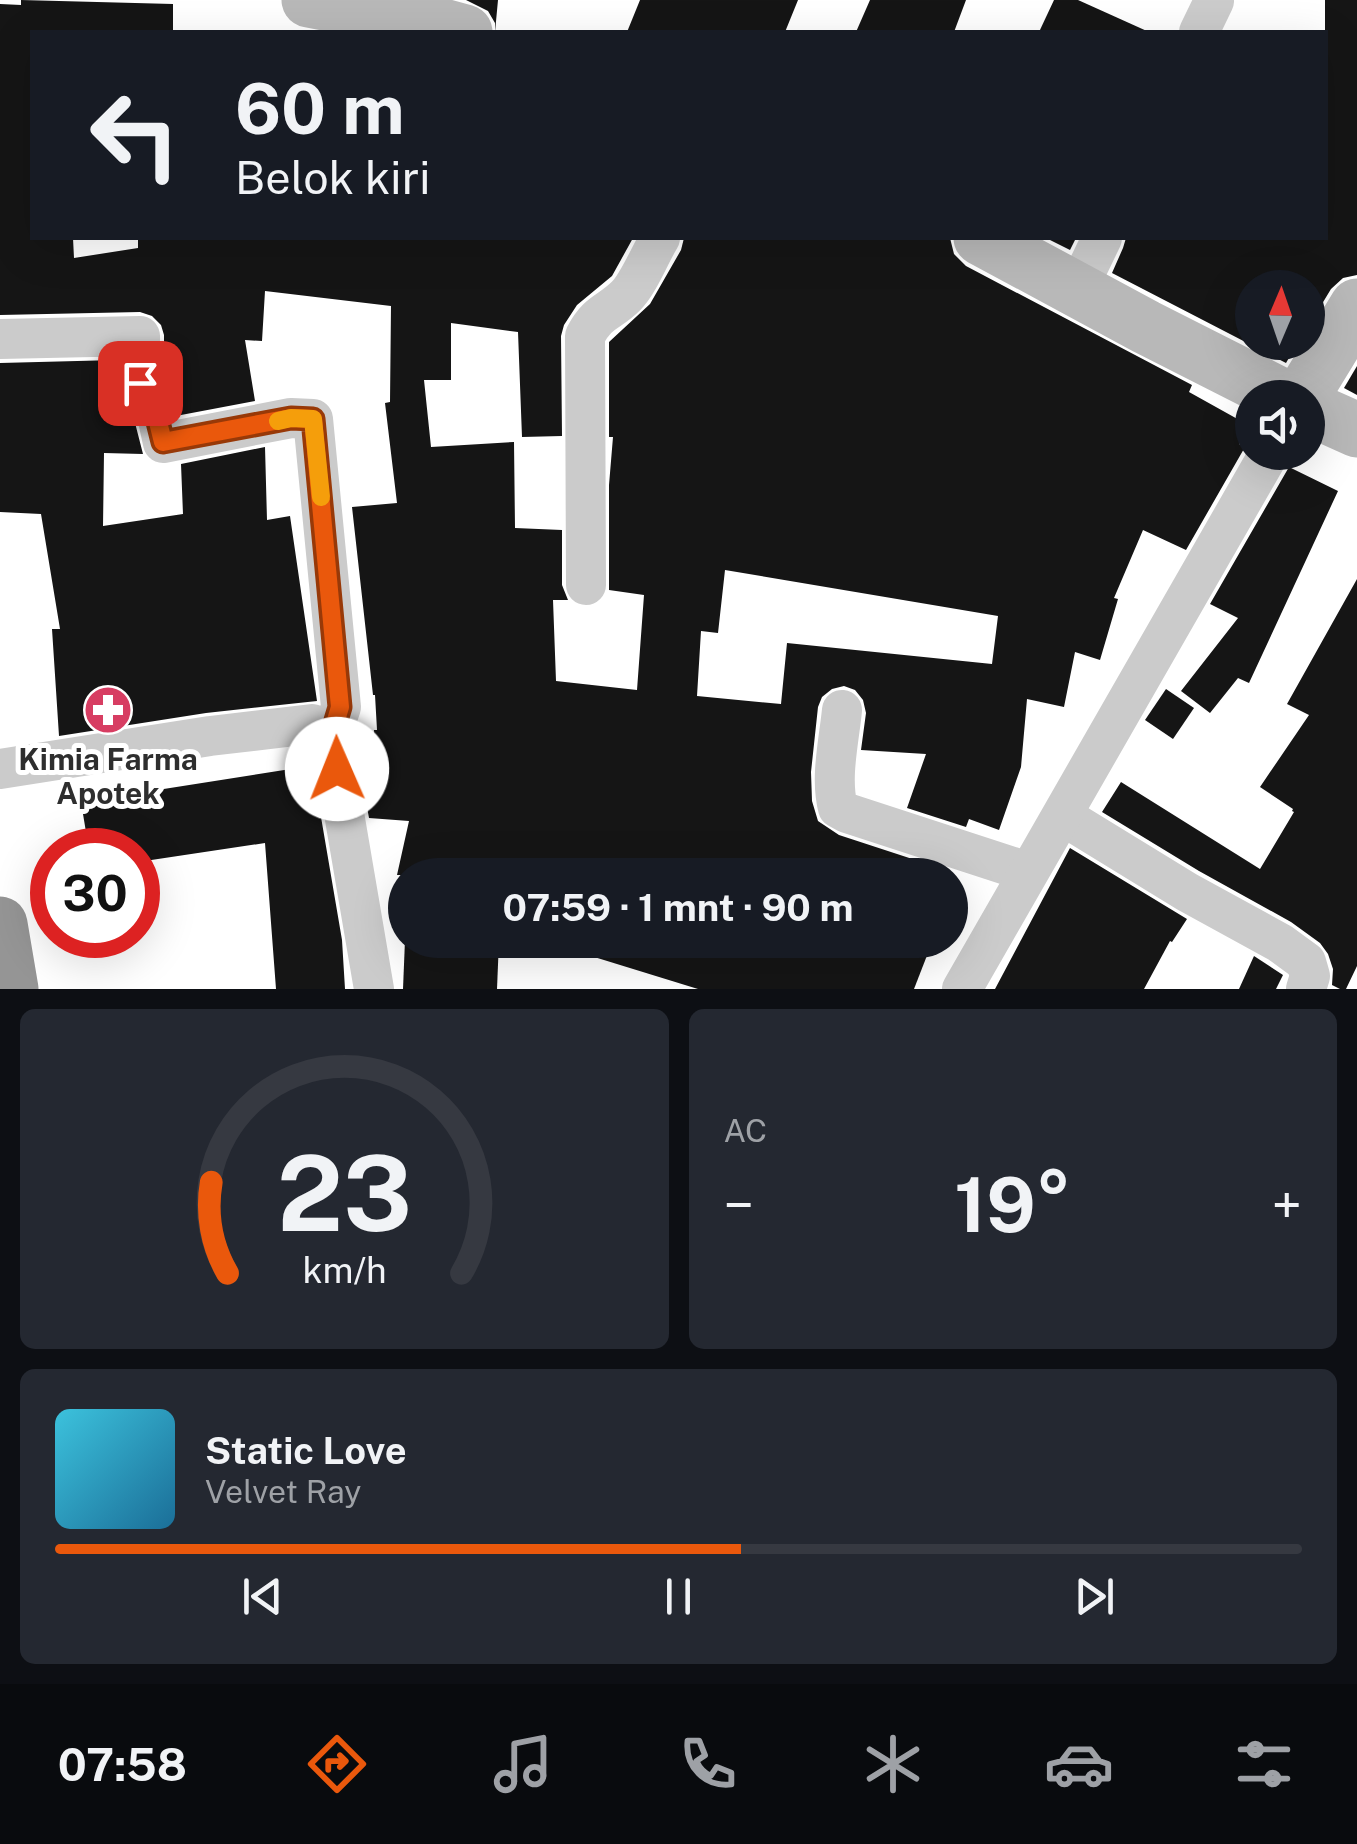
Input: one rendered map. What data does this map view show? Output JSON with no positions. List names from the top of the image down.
{
  "places": {
    "pharmacy": ["Kimia Farma Apotek"]
  },
  "north": "top",
  "page": {
    "turn": ["60 m", "Belok kiri"],
    "limit": "30",
    "trip": "07:59 · 1 mnt · 90 m",
    "tile": "AC",
    "heat": ["−", "19°", "+"],
    "song": ["Static Love", "Velvet Ray"],
    "tabs": "07:58",
    "gauge": ["23", "km/h"]
  }
}
